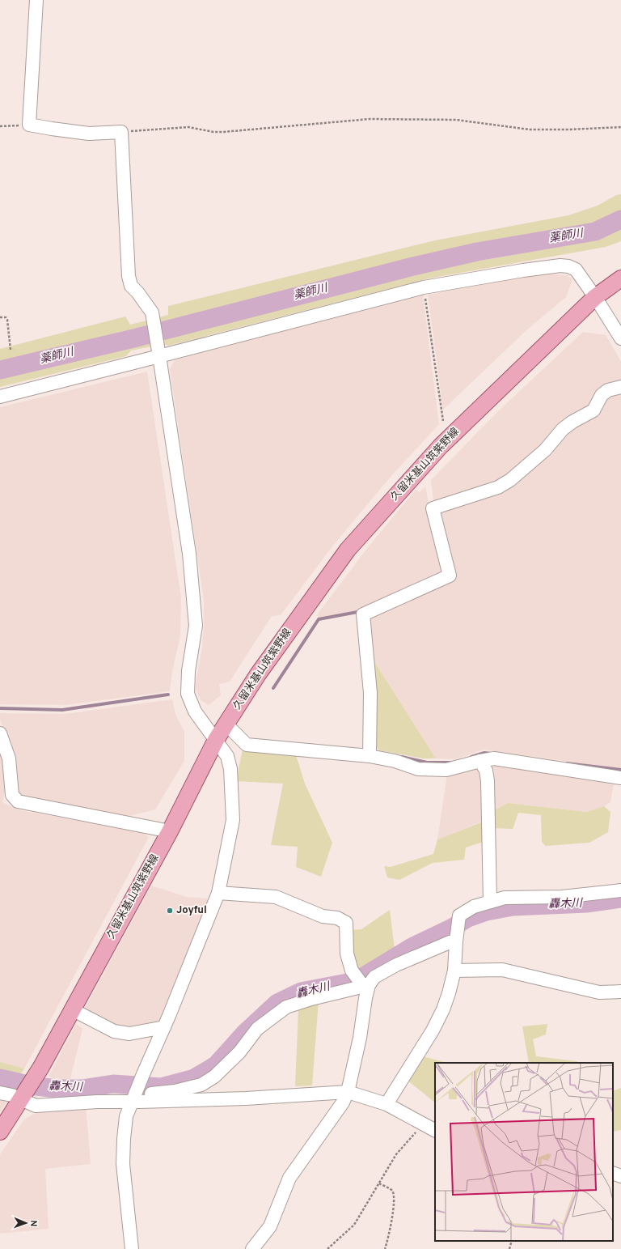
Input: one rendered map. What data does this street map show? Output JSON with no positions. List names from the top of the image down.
{
  "streets": {
    "main road": ["久留米基山筑紫野線"]
  },
  "water": ["薬師川", "轟木川"],
  "places": ["Joyful"],
  "north": "right"
}
